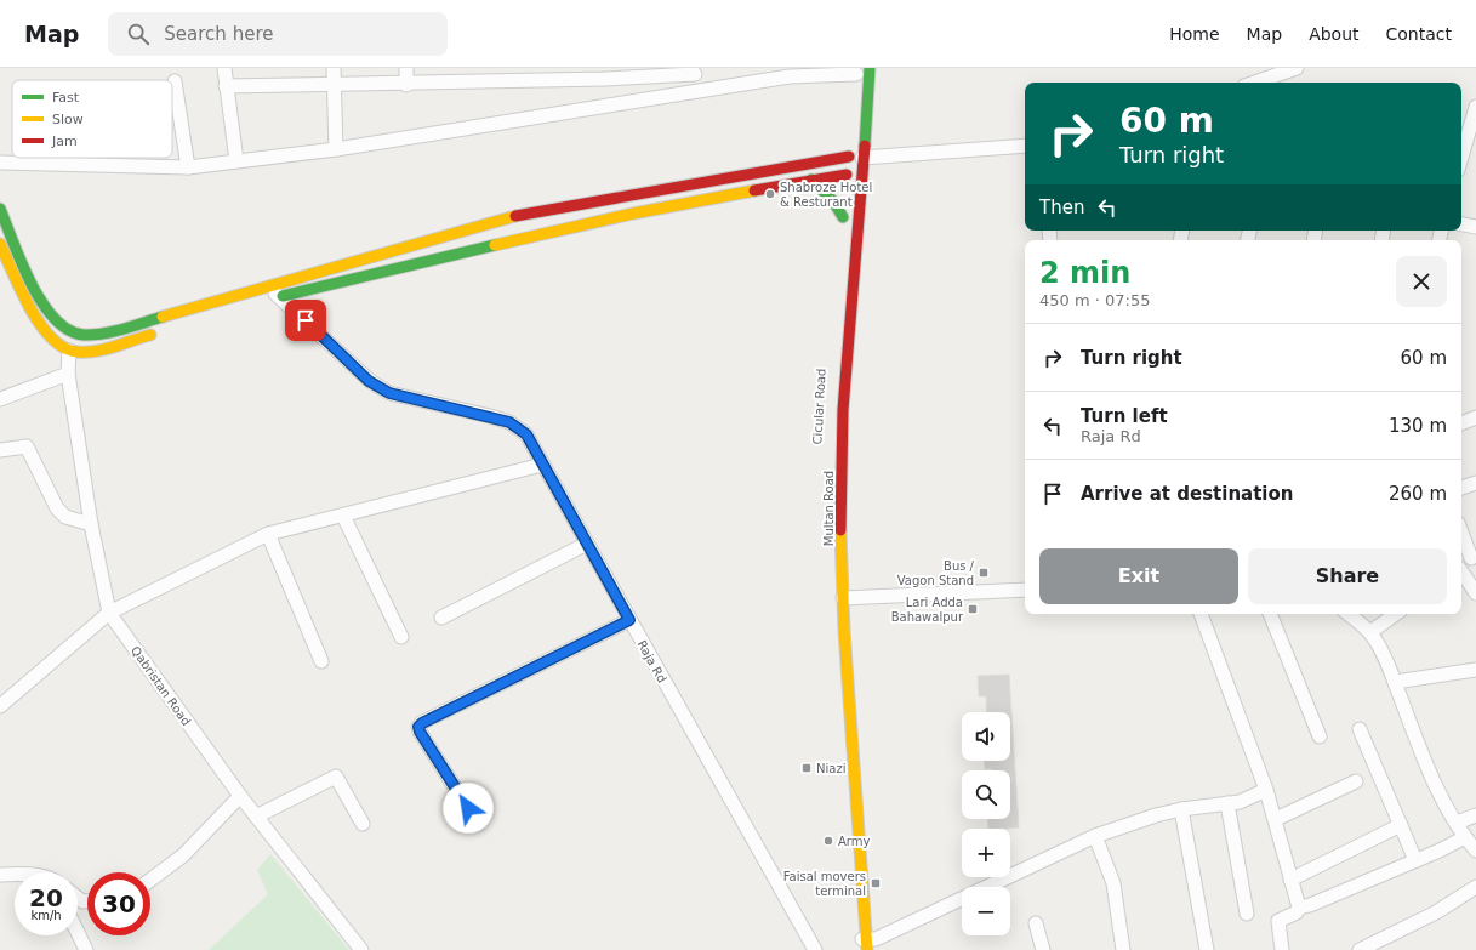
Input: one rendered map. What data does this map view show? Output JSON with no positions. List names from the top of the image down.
{
  "streets": {
    "main road": ["Cicular Road", "Multan Road"],
    "street": ["Raja Rd", "Qabristan Road"]
  },
  "crossings": [
    ["Cicular Road", "Multan Road"]
  ],
  "places": {
    "other": ["Shabroze Hotel & Resturant", "Army"],
    "transit": [
      "Bus / Vagon Stand",
      "Lari Adda Bahawalpur",
      "Niazi",
      "Faisal movers terminal"
    ]
  },
  "legend": ["Fast", "Slow", "Jam"],
  "page": {
    "header": "Map",
    "search": "Search here",
    "nav": [
      "Home",
      "Map",
      "About",
      "Contact"
    ],
    "turn": ["60 m", "Turn right"],
    "then": "Then",
    "heading": ["2 min", "450 m · 07:55"],
    "list": [
      {
        "name": "Turn right",
        "value": "60 m"
      },
      {
        "name": "Turn left",
        "note": "Raja Rd",
        "value": "130 m"
      },
      {
        "name": "Arrive at destination",
        "value": "260 m"
      }
    ],
    "buttons": ["Exit", "Share"],
    "map_buttons": ["+", "−"],
    "speed": "20 km/h",
    "limit": "30"
  }
}
